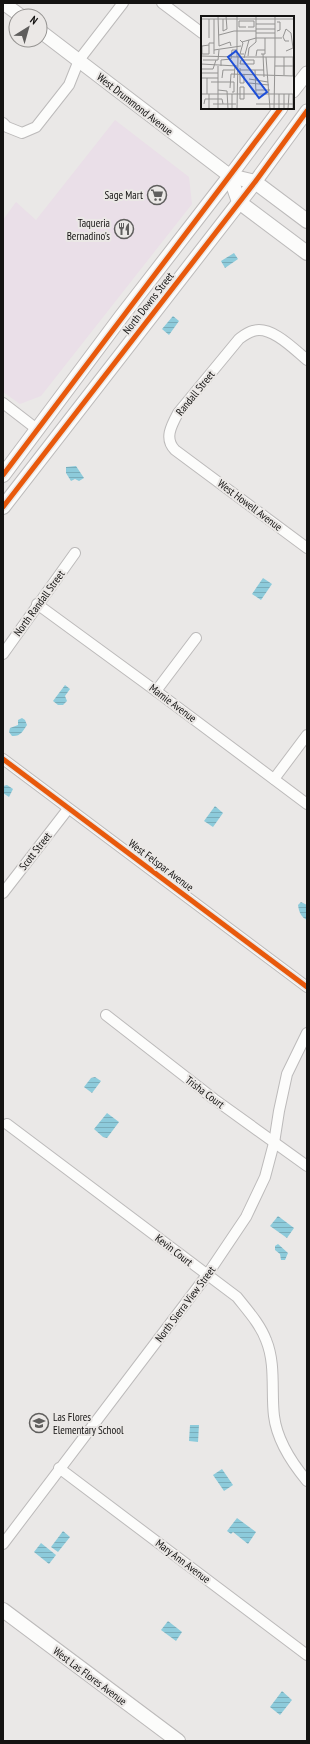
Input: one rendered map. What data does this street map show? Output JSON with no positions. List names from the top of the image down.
{
  "streets": {
    "main road": ["West Drummond Avenue", "North Downs Street", "West Las Flores Avenue"],
    "street": [
      "Randall Street",
      "West Howell Avenue",
      "North Randall Street",
      "Mamie Avenue",
      "Scott Street",
      "West Felspar Avenue",
      "Trisha Court",
      "Kevin Court",
      "North Sierra View Street",
      "Mary Ann Avenue"
    ]
  },
  "crossings": [
    ["West Drummond Avenue", "North Downs Street"],
    ["Randall Street", "West Howell Avenue"],
    ["North Randall Street", "Mamie Avenue"],
    ["Scott Street", "West Felspar Avenue"],
    ["Trisha Court", "North Sierra View Street"],
    ["Kevin Court", "North Sierra View Street"],
    ["North Sierra View Street", "Mary Ann Avenue"]
  ],
  "places": {
    "supermarket": ["Sage Mart"],
    "restaurant": ["Taqueria Bernadino's"],
    "school or university": ["Las Flores Elementary School"]
  },
  "north": "top right"
}
